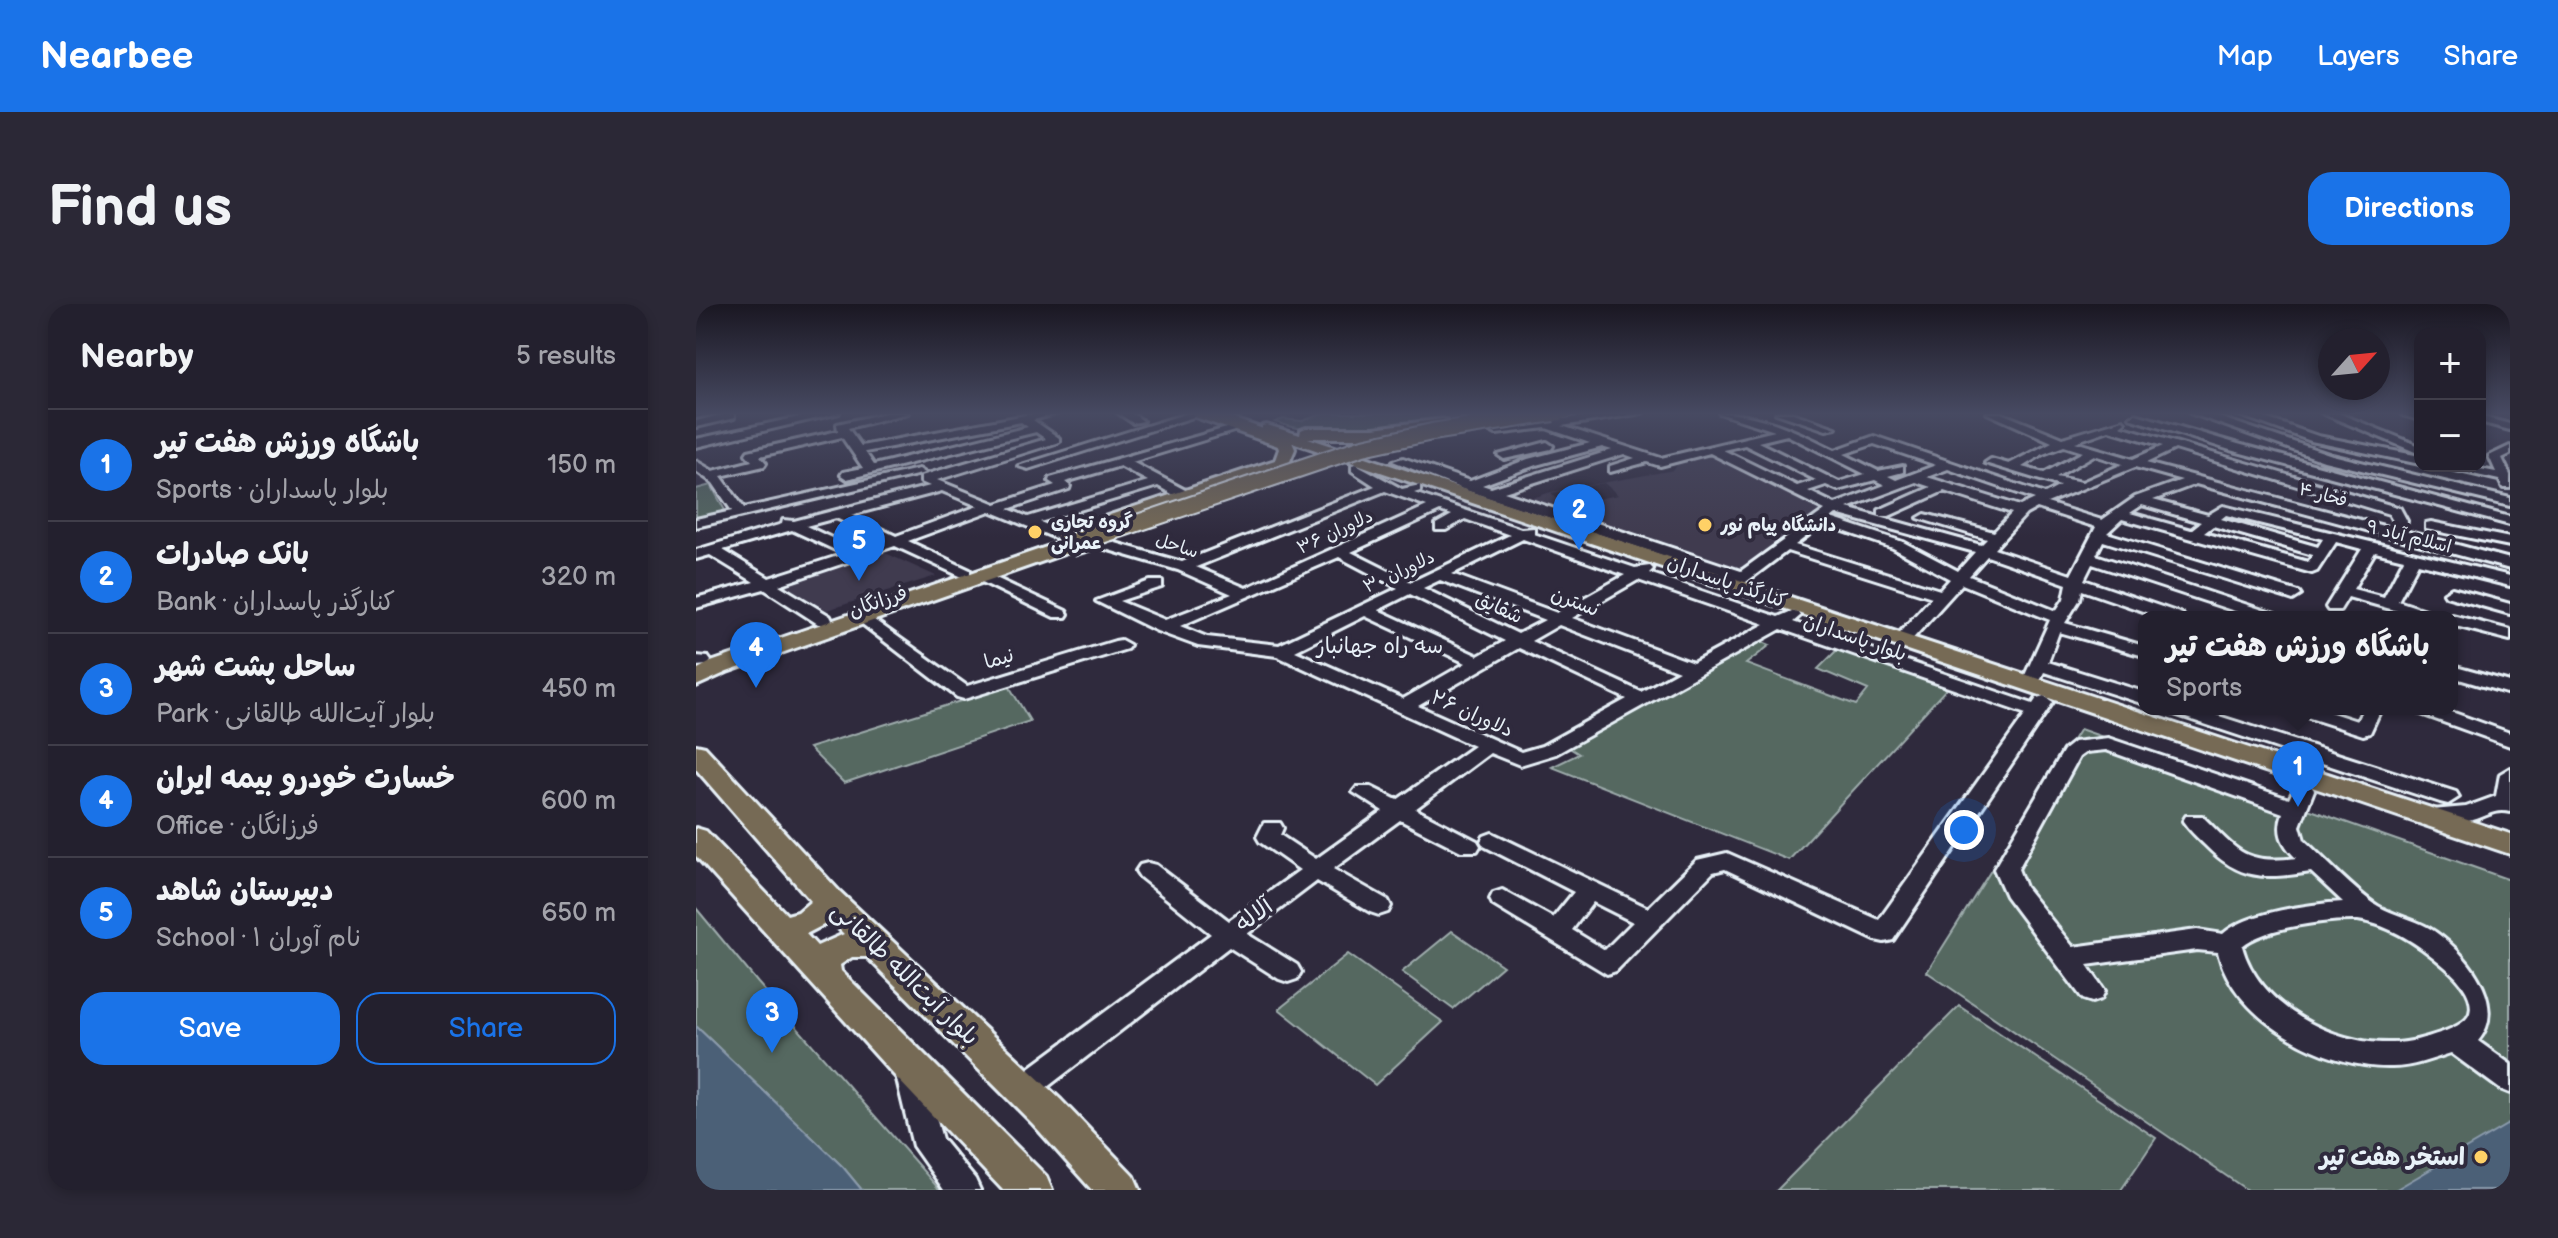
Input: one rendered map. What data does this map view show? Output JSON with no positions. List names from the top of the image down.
{
  "streets": {
    "main road": ["فرزانگان", "بلوار پاسداران", "بلوار آیت‌الله طالقانی"],
    "street": [
      "فخار ۴",
      "دلاوران ۳۶",
      "اسلام آباد ۹",
      "ساحل",
      "دلاوران ۳۰",
      "نسترن",
      "شقایق",
      "نیما",
      "دلاوران ۲۶",
      "آلاله"
    ]
  },
  "crossings": [
    ["دلاوران ۳۶", "ساحل"],
    ["دلاوران ۳۶", "شقایق"],
    ["دلاوران ۳۶", "بلوار پاسداران"],
    ["دلاوران ۳۶", "دلاوران ۲۶"],
    ["دلاوران ۳۰", "نسترن"],
    ["دلاوران ۳۰", "شقایق"],
    ["دلاوران ۳۰", "بلوار پاسداران"],
    ["دلاوران ۳۰", "دلاوران ۲۶"],
    ["فرزانگان", "نیما"],
    ["نسترن", "دلاوران ۲۶"],
    ["شقایق", "دلاوران ۲۶"],
    ["بلوار پاسداران", "دلاوران ۲۶"],
    ["دلاوران ۲۶", "آلاله"],
    ["آلاله", "بلوار آیت‌الله طالقانی"]
  ],
  "districts": ["سه راه جهانبار"],
  "places": ["دانشگاه پیام نور", "گروه تجاری عمرانی", "استخر هفت تیر"],
  "north": "top right",
  "page": {
    "header": "Nearbee",
    "nav": ["Map", "Layers", "Share"],
    "buttons": [
      "Directions",
      ["Save", "Share"]
    ],
    "title": "Find us",
    "heading": ["Nearby", "5 results"],
    "map_buttons": ["+", "−"],
    "list": [
      {
        "mark": "1",
        "name": "باشگاه ورزش هفت تیر",
        "note": "Sports · بلوار پاسداران",
        "value": "150 m"
      },
      {
        "mark": "2",
        "name": "بانک صادرات",
        "note": "Bank · کنارگذر پاسداران",
        "value": "320 m"
      },
      {
        "mark": "3",
        "name": "ساحل پشت شهر",
        "note": "Park · بلوار آیت‌الله طالقانی",
        "value": "450 m"
      },
      {
        "mark": "4",
        "name": "خسارت خودرو بیمه ایران",
        "note": "Office · فرزانگان",
        "value": "600 m"
      },
      {
        "mark": "5",
        "name": "دبیرستان شاهد",
        "note": "School · نام آوران ۱",
        "value": "650 m"
      }
    ],
    "pins": [
      "2",
      "5",
      "4",
      "1",
      "3"
    ],
    "popup": ["باشگاه ورزش هفت تیر", "Sports"]
  }
}
